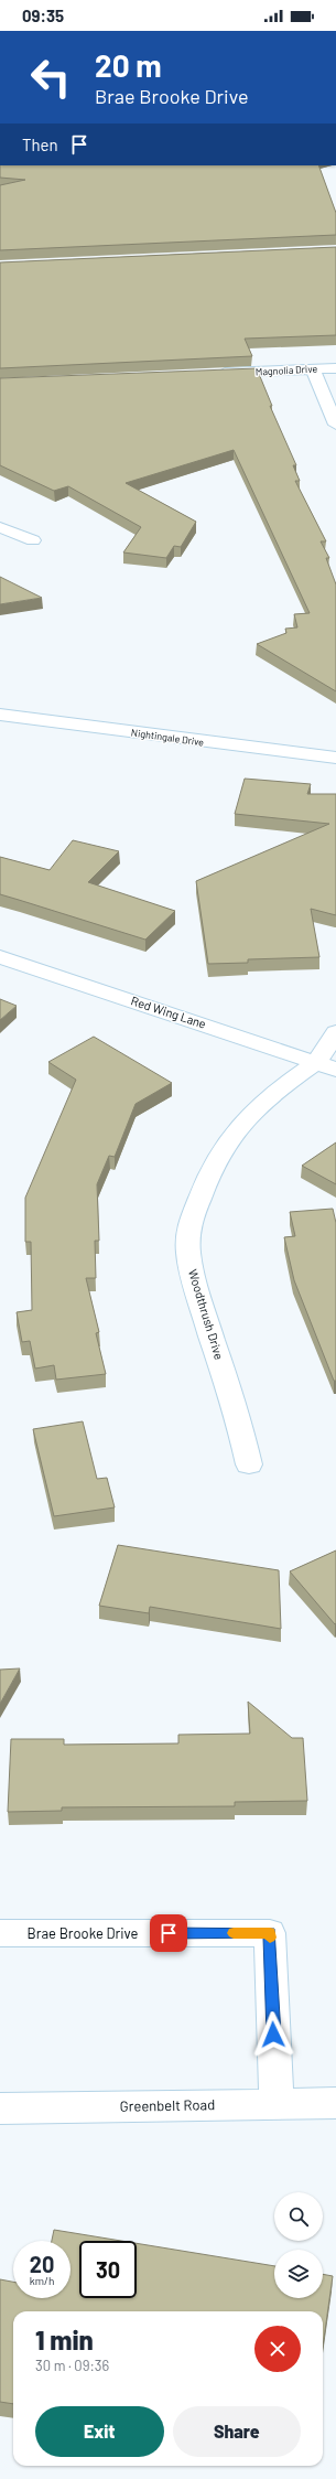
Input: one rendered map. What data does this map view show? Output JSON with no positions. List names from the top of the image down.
{
  "streets": {
    "street": [
      "Magnolia Drive",
      "Nightingale Drive",
      "Red Wing Lane",
      "Woodthrush Drive",
      "Brae Brooke Drive",
      "Greenbelt Road"
    ]
  },
  "crossings": [
    ["Red Wing Lane", "Woodthrush Drive"],
    ["Brae Brooke Drive", "Greenbelt Road"]
  ],
  "page": {
    "status": "09:35",
    "turn": ["20 m", "Brae Brooke Drive"],
    "then": "Then",
    "speed": "20 km/h",
    "limit": "30",
    "heading": ["1 min", "30 m · 09:36"],
    "buttons": ["Exit", "Share"]
  }
}
